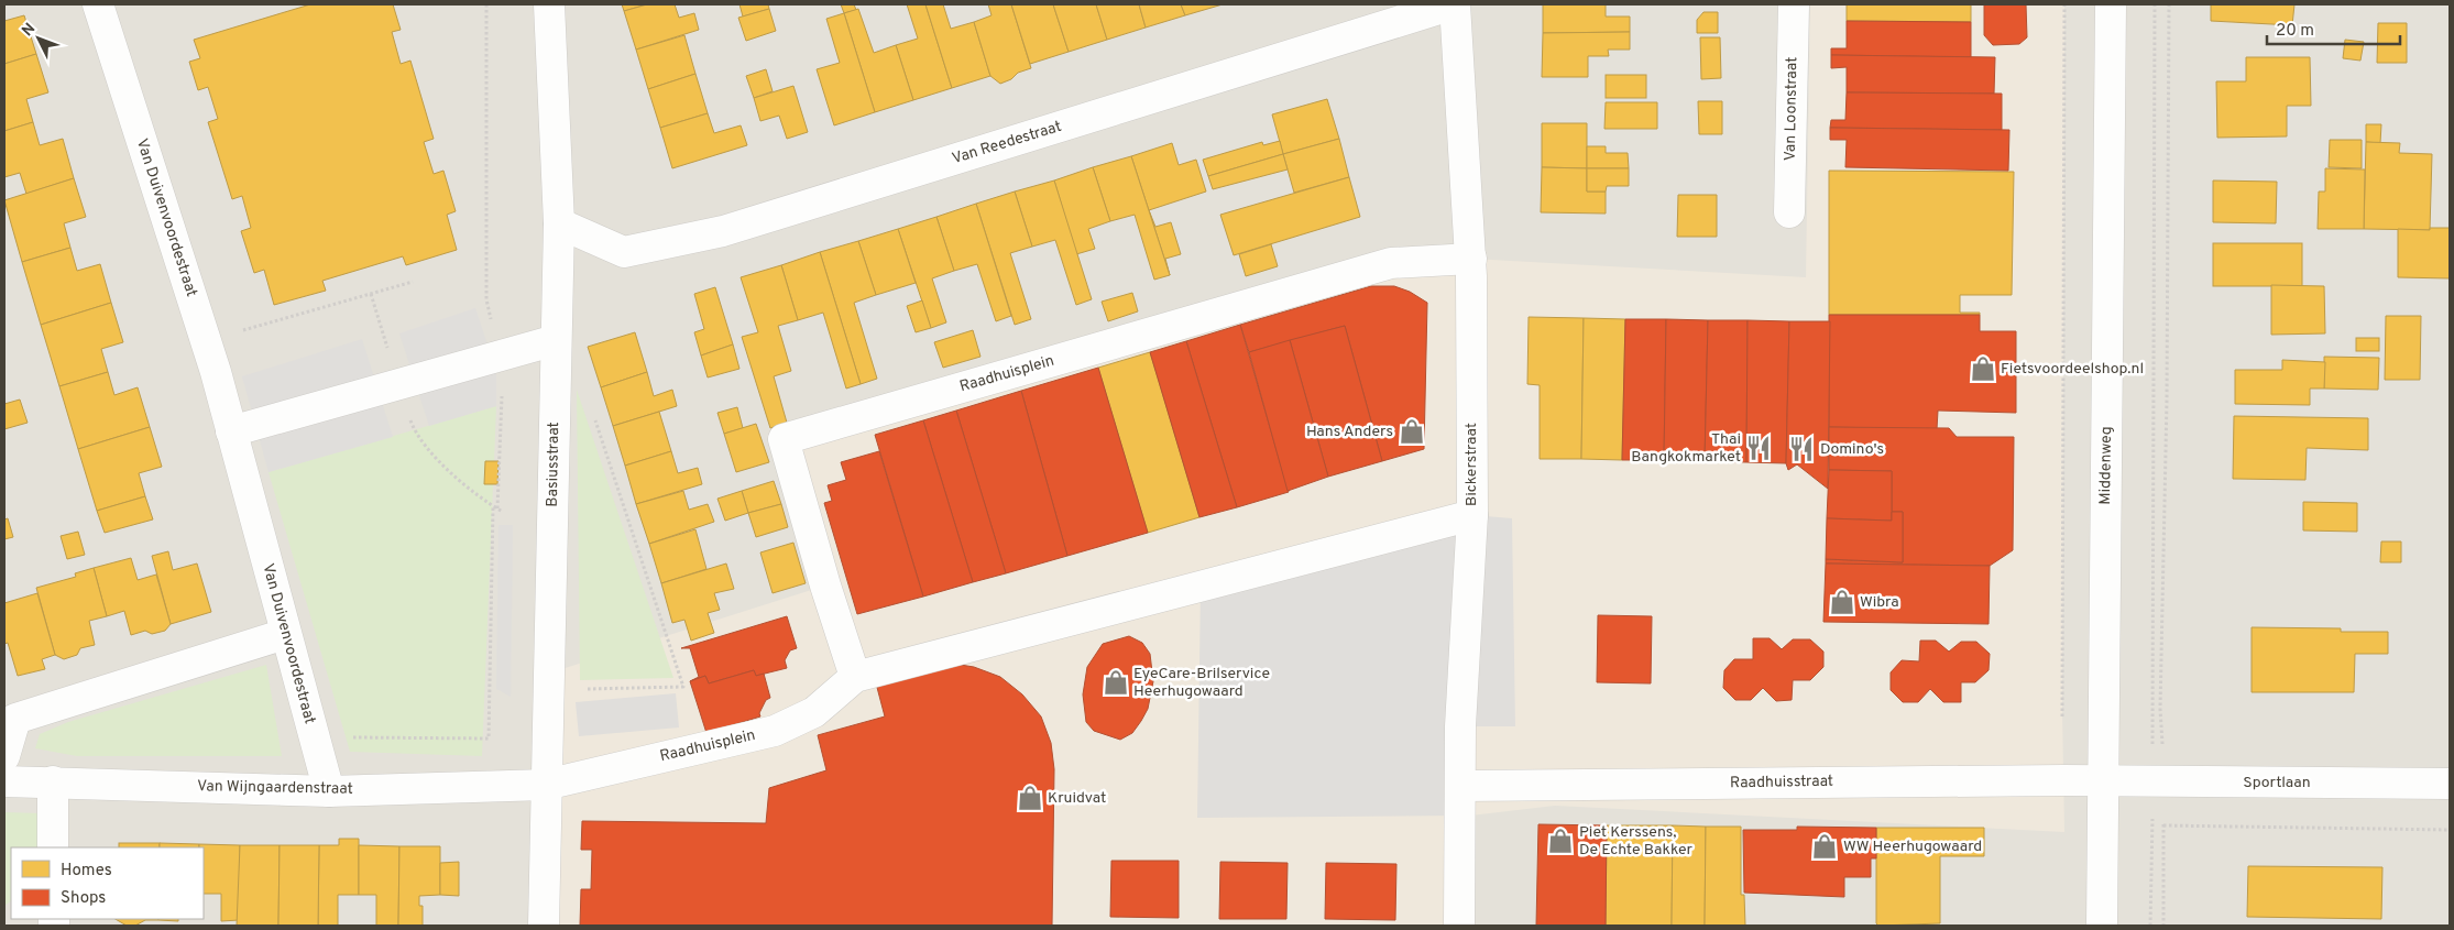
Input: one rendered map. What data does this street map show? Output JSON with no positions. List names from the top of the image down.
{
  "streets": {
    "street": [
      "Van Loonstraat",
      "Van Reedestraat",
      "Van Duivenvoordestraat",
      "Raadhuisplein",
      "Basiusstraat",
      "Bickerstraat",
      "Middenweg",
      "Raadhuisstraat",
      "Sportlaan",
      "Van Wijngaardenstraat"
    ]
  },
  "crossings": [
    ["Van Reedestraat", "Basiusstraat"],
    ["Van Reedestraat", "Bickerstraat"],
    ["Van Duivenvoordestraat", "Van Wijngaardenstraat"],
    ["Raadhuisplein", "Basiusstraat"],
    ["Raadhuisplein", "Bickerstraat"],
    ["Raadhuisplein", "Van Wijngaardenstraat"],
    ["Basiusstraat", "Van Wijngaardenstraat"],
    ["Bickerstraat", "Raadhuisstraat"],
    ["Middenweg", "Raadhuisstraat"],
    ["Middenweg", "Sportlaan"],
    ["Raadhuisstraat", "Sportlaan"]
  ],
  "places": {
    "shop": [
      "Fietsvoordeelshop.nl",
      "Hans Anders",
      "Wibra",
      "EyeCare-Brilservice Heerhugowaard",
      "Kruidvat",
      "Piet Kerssens, De Echte Bakker",
      "WW Heerhugowaard"
    ],
    "restaurant": ["Thai Bangkokmarket", "Domino's"]
  },
  "legend": ["Homes", "Shops"],
  "scale_bar": "20 m",
  "north": "top left"
}
